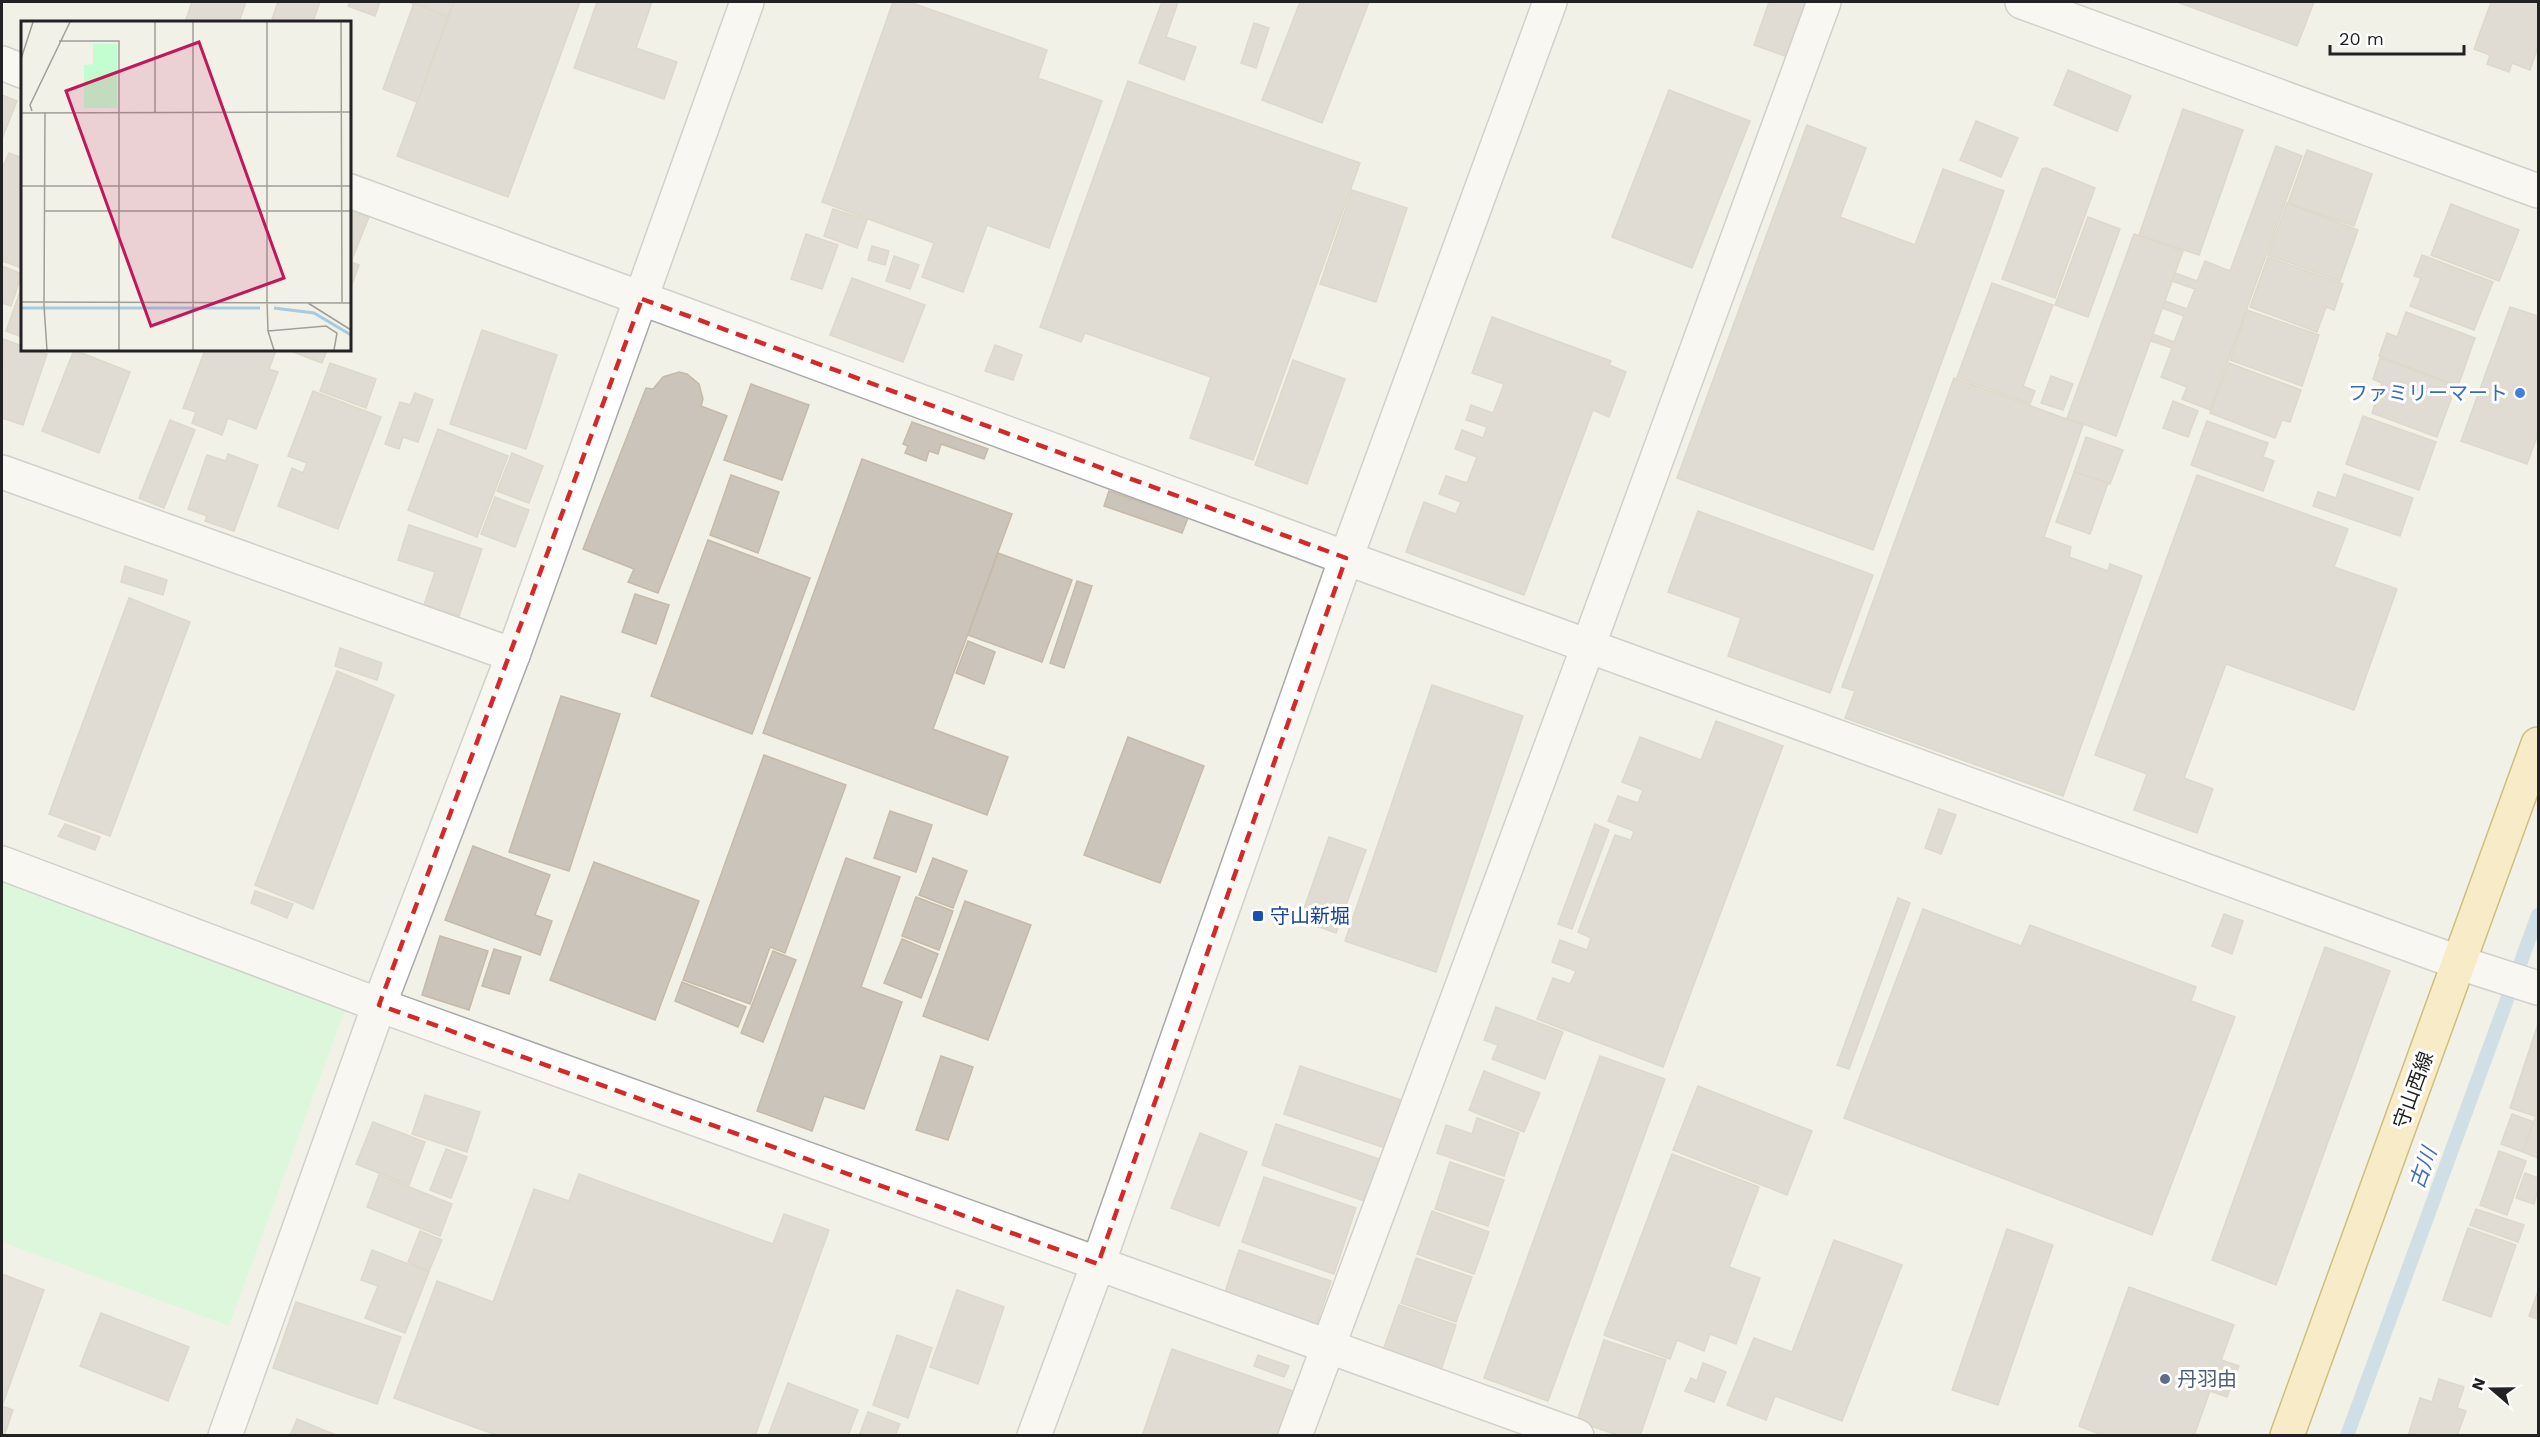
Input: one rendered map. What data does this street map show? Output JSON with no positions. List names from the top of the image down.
{
  "streets": {
    "main road": ["守山西線"]
  },
  "water": ["古川"],
  "places": {
    "other": ["ファミリーマート", "丹羽由"],
    "transit": ["守山新堀"]
  },
  "scale_bar": "20 m",
  "north": "left"
}
